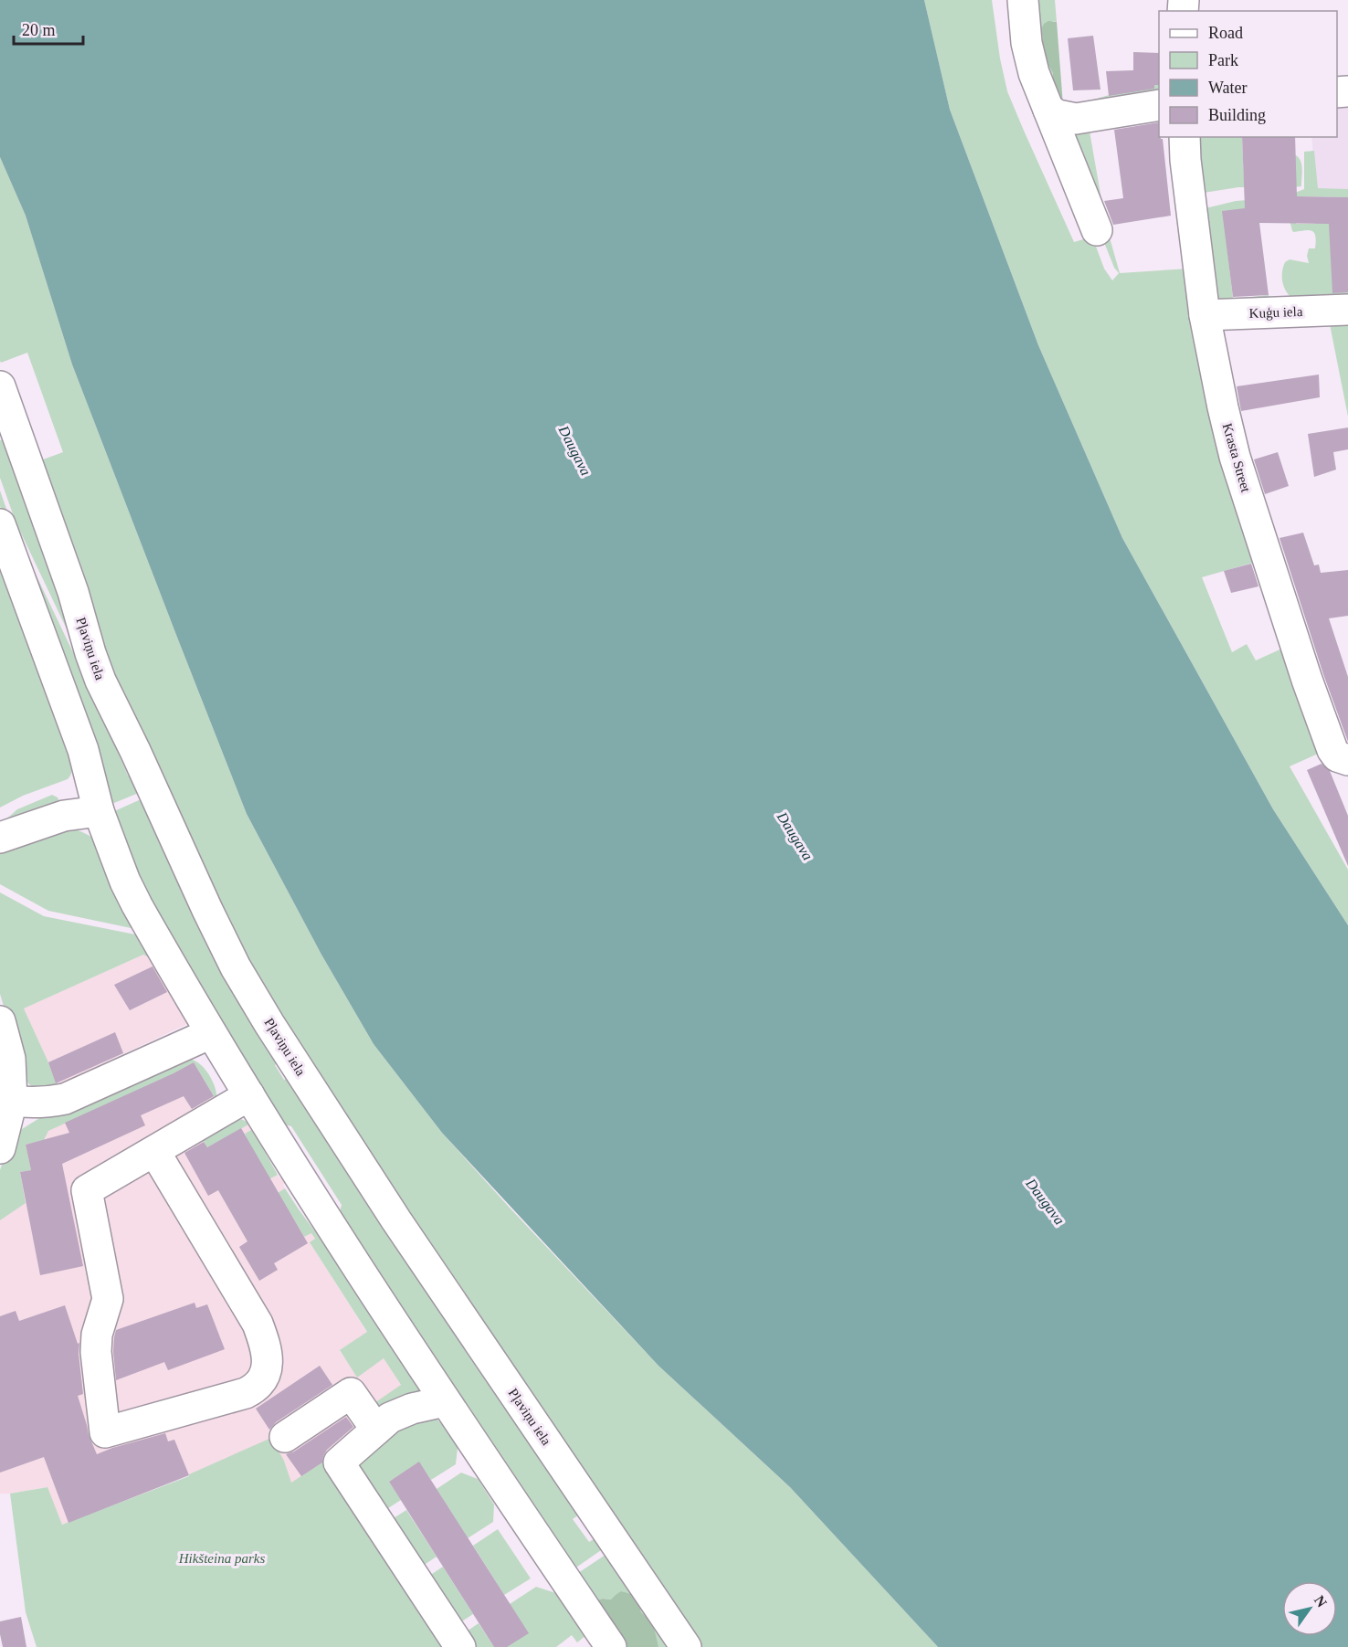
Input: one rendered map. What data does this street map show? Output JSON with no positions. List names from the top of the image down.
{
  "streets": {
    "street": ["Kuģu iela", "Krasta Street", "Pļaviņu iela"]
  },
  "crossings": [
    ["Kuģu iela", "Krasta Street"]
  ],
  "water": ["Daugava"],
  "parks": ["Hikšteina parks"],
  "legend": [
    "Road",
    "Park",
    "Water",
    "Building"
  ],
  "scale_bar": "20 m",
  "north": "top right"
}
